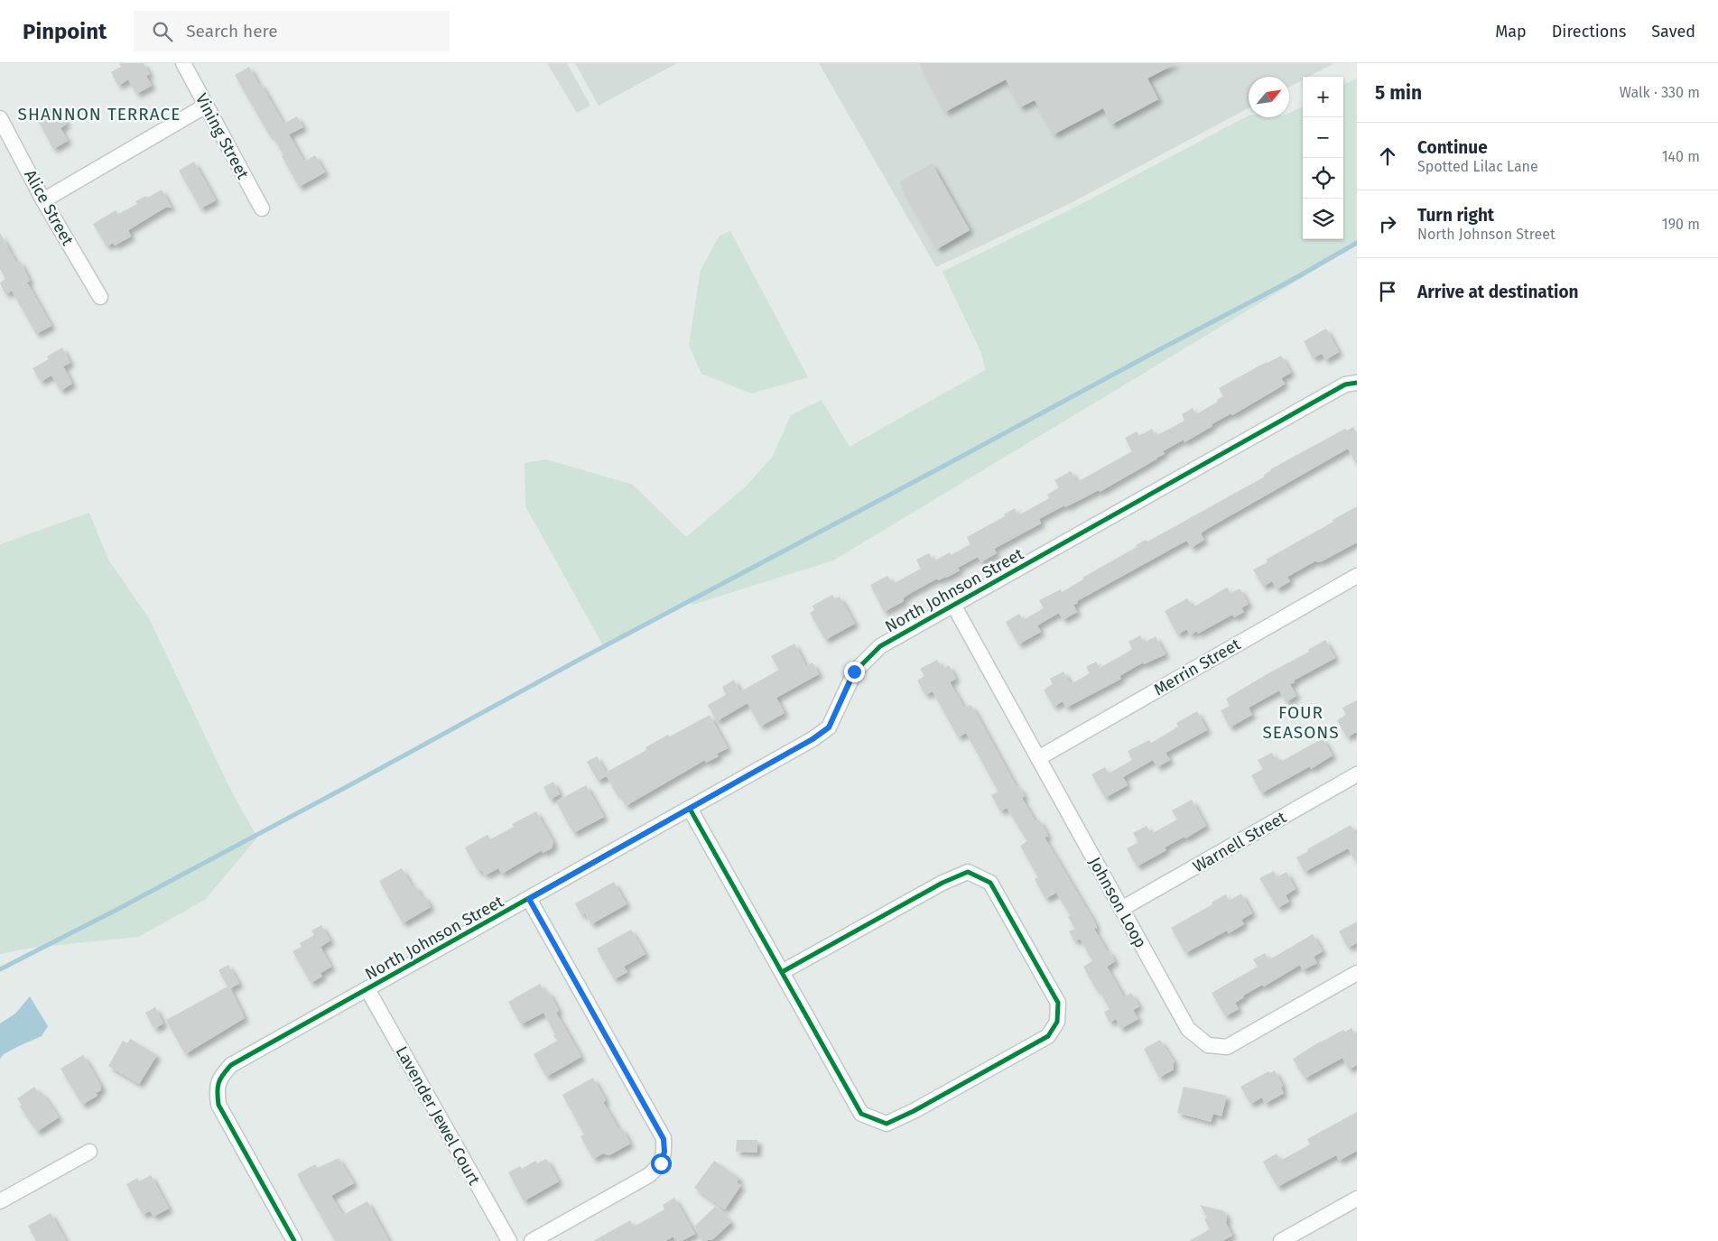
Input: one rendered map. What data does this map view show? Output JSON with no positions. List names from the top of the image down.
{
  "streets": {
    "street": [
      "Vining Street",
      "Alice Street",
      "North Johnson Street",
      "Merrin Street",
      "Warnell Street",
      "Johnson Loop",
      "Lavender Jewel Court"
    ]
  },
  "crossings": [
    ["North Johnson Street", "Johnson Loop"],
    ["North Johnson Street", "Lavender Jewel Court"],
    ["Merrin Street", "Johnson Loop"],
    ["Warnell Street", "Johnson Loop"]
  ],
  "districts": ["SHANNON TERRACE", "FOUR SEASONS"],
  "north": "top right",
  "page": {
    "header": "Pinpoint",
    "search": "Search here",
    "nav": ["Map", "Directions", "Saved"],
    "heading": ["5 min", "Walk · 330 m"],
    "map_buttons": ["+", "−"],
    "list": [
      ["Continue", "Spotted Lilac Lane", "140 m"],
      ["Turn right", "North Johnson Street", "190 m"],
      "Arrive at destination"
    ]
  }
}
